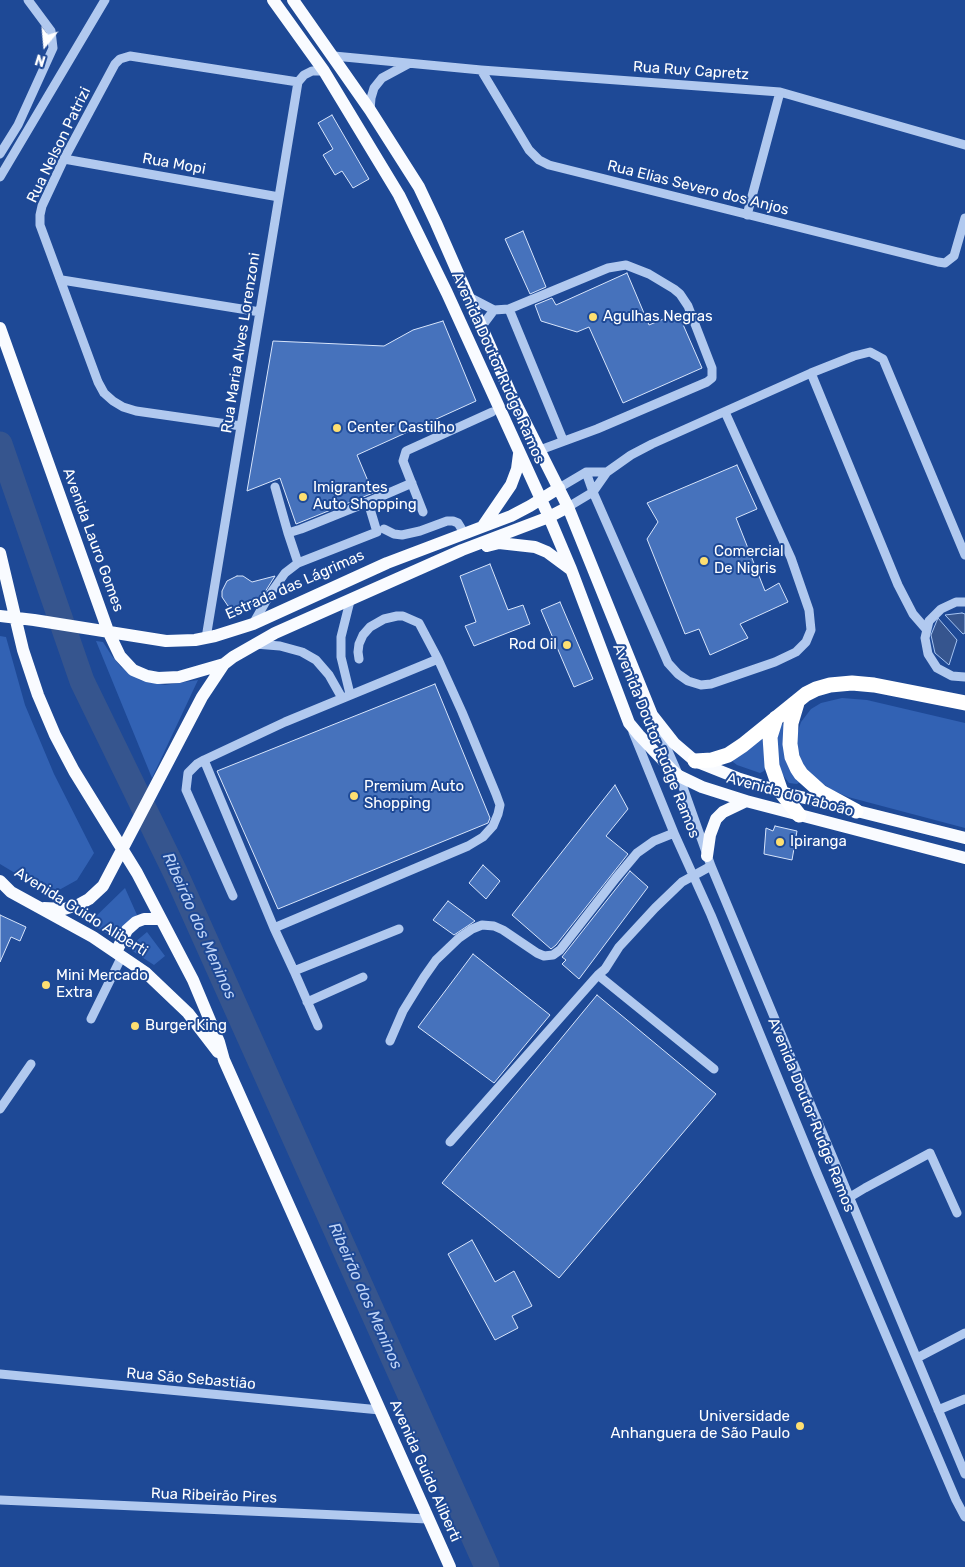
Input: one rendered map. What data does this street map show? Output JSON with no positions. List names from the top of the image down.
{
  "streets": {
    "main road": [
      "Avenida Doutor Rudge Ramos",
      "Avenida Lauro Gomes",
      "Estrada das Lágrimas",
      "Avenida do Taboão",
      "Avenida Guido Aliberti"
    ],
    "street": [
      "Rua Ruy Capretz",
      "Rua Nelson Patrizi",
      "Rua Mopi",
      "Rua Elias Severo dos Anjos",
      "Rua Maria Alves Lorenzoni",
      "Rua São Sebastião",
      "Rua Ribeirão Pires"
    ]
  },
  "crossings": [
    ["Rua Ruy Capretz", "Rua Elias Severo dos Anjos"],
    ["Rua Ruy Capretz", "Avenida Doutor Rudge Ramos"],
    ["Rua Nelson Patrizi", "Rua Mopi"],
    ["Rua Nelson Patrizi", "Rua Maria Alves Lorenzoni"],
    ["Rua Mopi", "Rua Maria Alves Lorenzoni"],
    ["Rua Maria Alves Lorenzoni", "Estrada das Lágrimas"],
    ["Avenida Doutor Rudge Ramos", "Estrada das Lágrimas"],
    ["Avenida Doutor Rudge Ramos", "Avenida do Taboão"],
    ["Avenida Lauro Gomes", "Estrada das Lágrimas"],
    ["Estrada das Lágrimas", "Avenida Guido Aliberti"],
    ["Avenida Guido Aliberti", "Rua São Sebastião"],
    ["Avenida Guido Aliberti", "Rua Ribeirão Pires"]
  ],
  "water": ["Ribeirão dos Meninos"],
  "places": [
    "Agulhas Negras",
    "Center Castilho",
    "Imigrantes Auto Shopping",
    "Comercial De Nigris",
    "Rod Oil",
    "Premium Auto Shopping",
    "Ipiranga",
    "Mini Mercado Extra",
    "Burger King",
    "Universidade Anhanguera de São Paulo"
  ],
  "north": "bottom"
}
